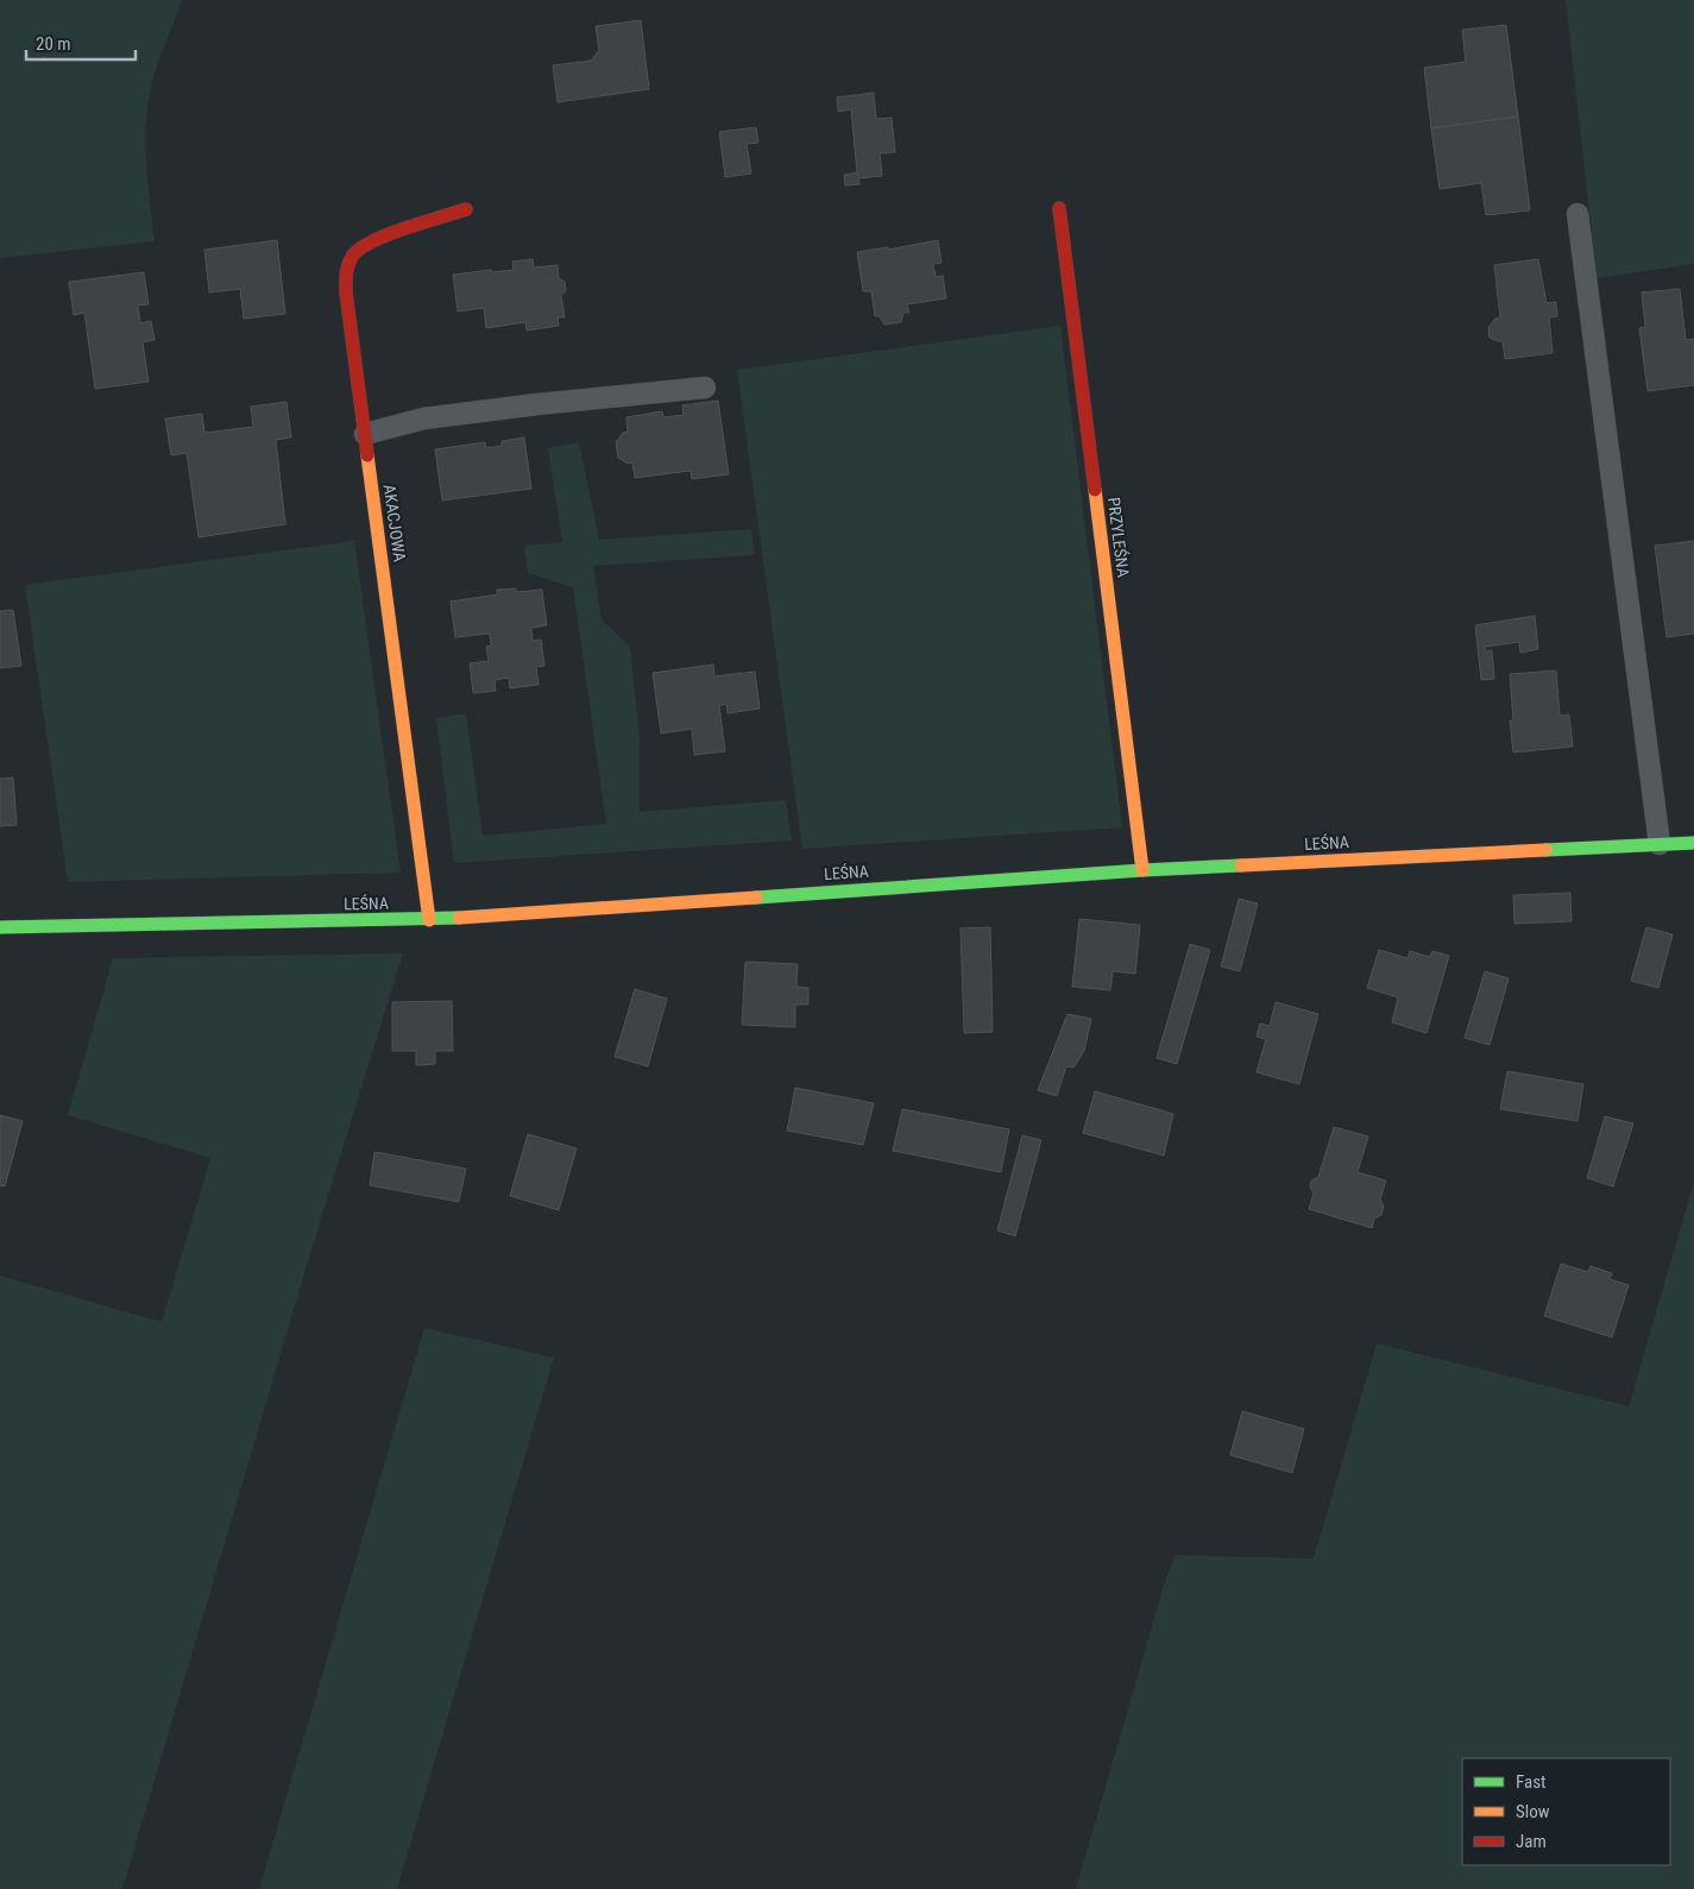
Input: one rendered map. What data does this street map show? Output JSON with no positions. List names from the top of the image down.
{
  "streets": {
    "street": ["AKACJOWA", "PRZYLEŚNA", "LEŚNA"]
  },
  "crossings": [
    ["AKACJOWA", "LEŚNA"],
    ["PRZYLEŚNA", "LEŚNA"]
  ],
  "legend": ["Fast", "Slow", "Jam"],
  "scale_bar": "20 m"
}
